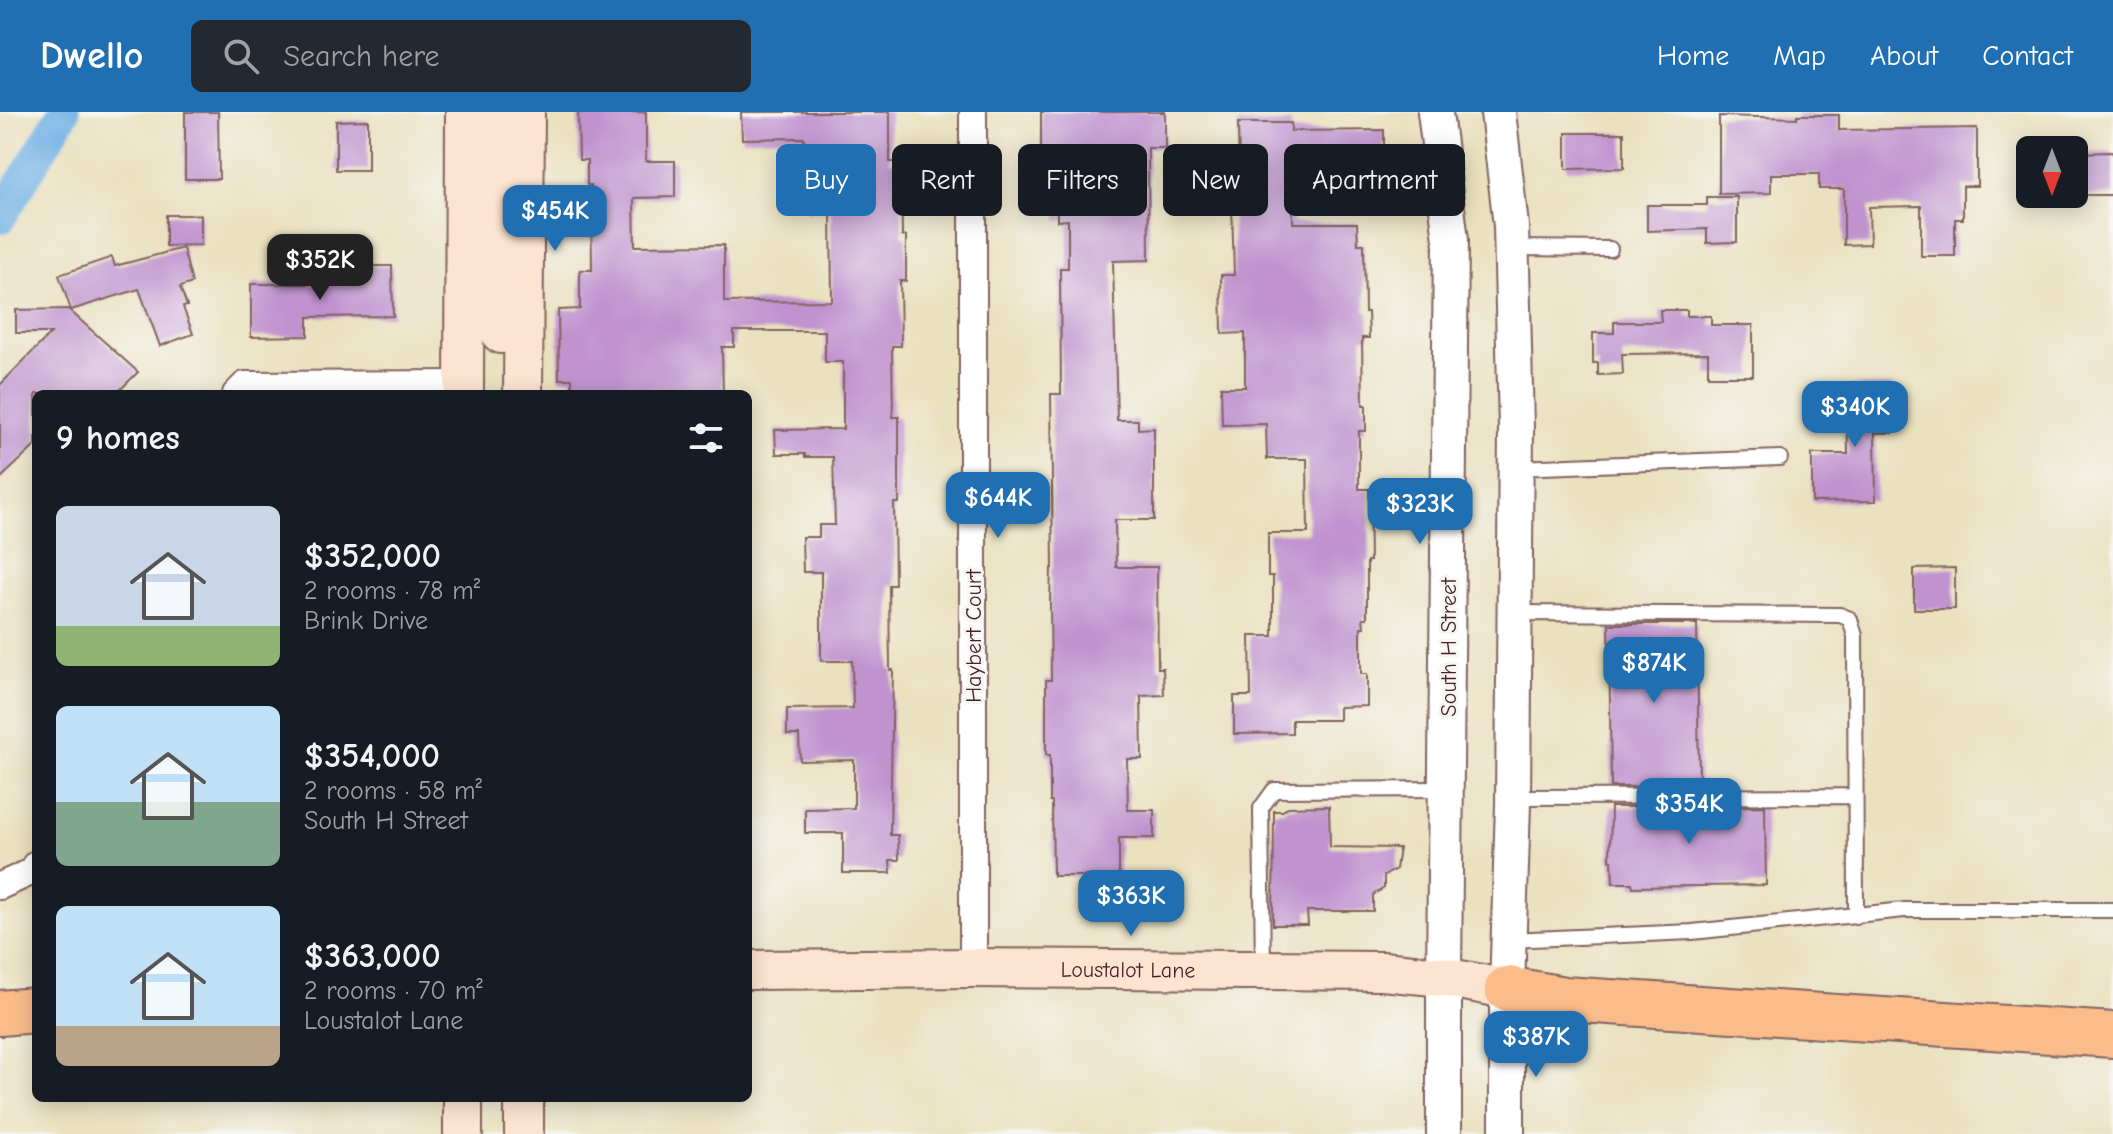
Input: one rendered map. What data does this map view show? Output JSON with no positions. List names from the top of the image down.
{
  "streets": {
    "main road": ["Loustalot Lane"],
    "street": ["Haybert Court", "South H Street"]
  },
  "crossings": [
    ["Haybert Court", "Loustalot Lane"],
    ["South H Street", "Loustalot Lane"]
  ],
  "north": "bottom",
  "page": {
    "header": "Dwello",
    "search": "Search here",
    "nav": [
      "Home",
      "Map",
      "About",
      "Contact"
    ],
    "chip": [
      "Buy",
      "Rent",
      "Filters",
      "New",
      "Apartment"
    ],
    "price": [
      "$454K",
      "$352K",
      "$340K",
      "$644K",
      "$323K",
      "$874K",
      "$354K",
      "$363K",
      "$387K"
    ],
    "heading": "9 homes",
    "list": [
      {
        "name": "$352,000",
        "note": "2 rooms · 78 m² · Brink Drive"
      },
      {
        "name": "$354,000",
        "note": "2 rooms · 58 m² · South H Street"
      },
      {
        "name": "$363,000",
        "note": "2 rooms · 70 m² · Loustalot Lane"
      }
    ]
  }
}
